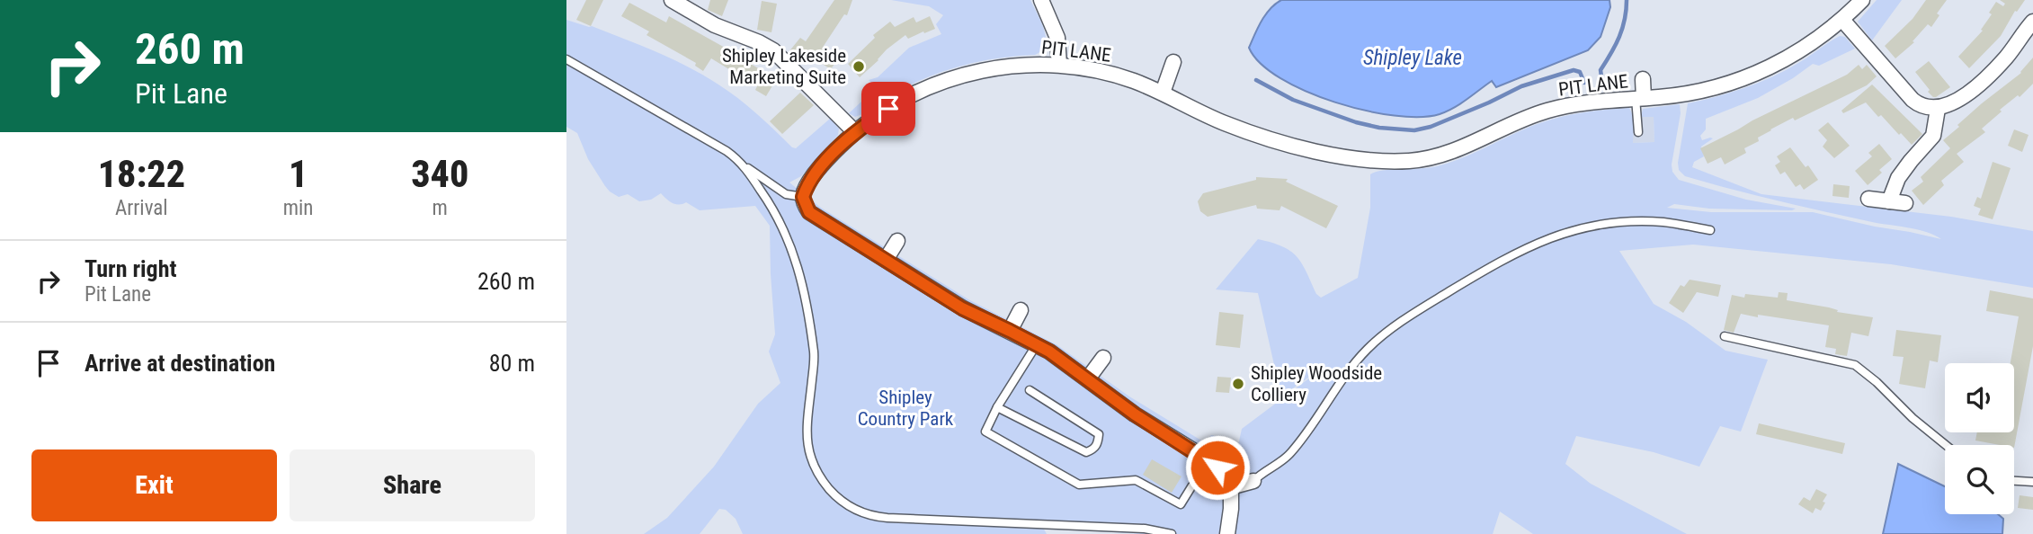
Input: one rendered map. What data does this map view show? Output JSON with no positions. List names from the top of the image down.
{
  "streets": {
    "street": ["PIT LANE"]
  },
  "water": ["Shipley Lake"],
  "parks": ["Shipley Country Park"],
  "places": ["Shipley Lakeside Marketing Suite", "Shipley Woodside Colliery"],
  "page": {
    "turn": ["260 m", "Pit Lane"],
    "eta": [
      "18:22",
      "Arrival",
      "1",
      "min",
      "340",
      "m"
    ],
    "list": [
      {
        "name": "Turn right",
        "note": "Pit Lane",
        "value": "260 m"
      },
      {
        "name": "Arrive at destination",
        "value": "80 m"
      }
    ],
    "buttons": ["Exit", "Share"]
  }
}
